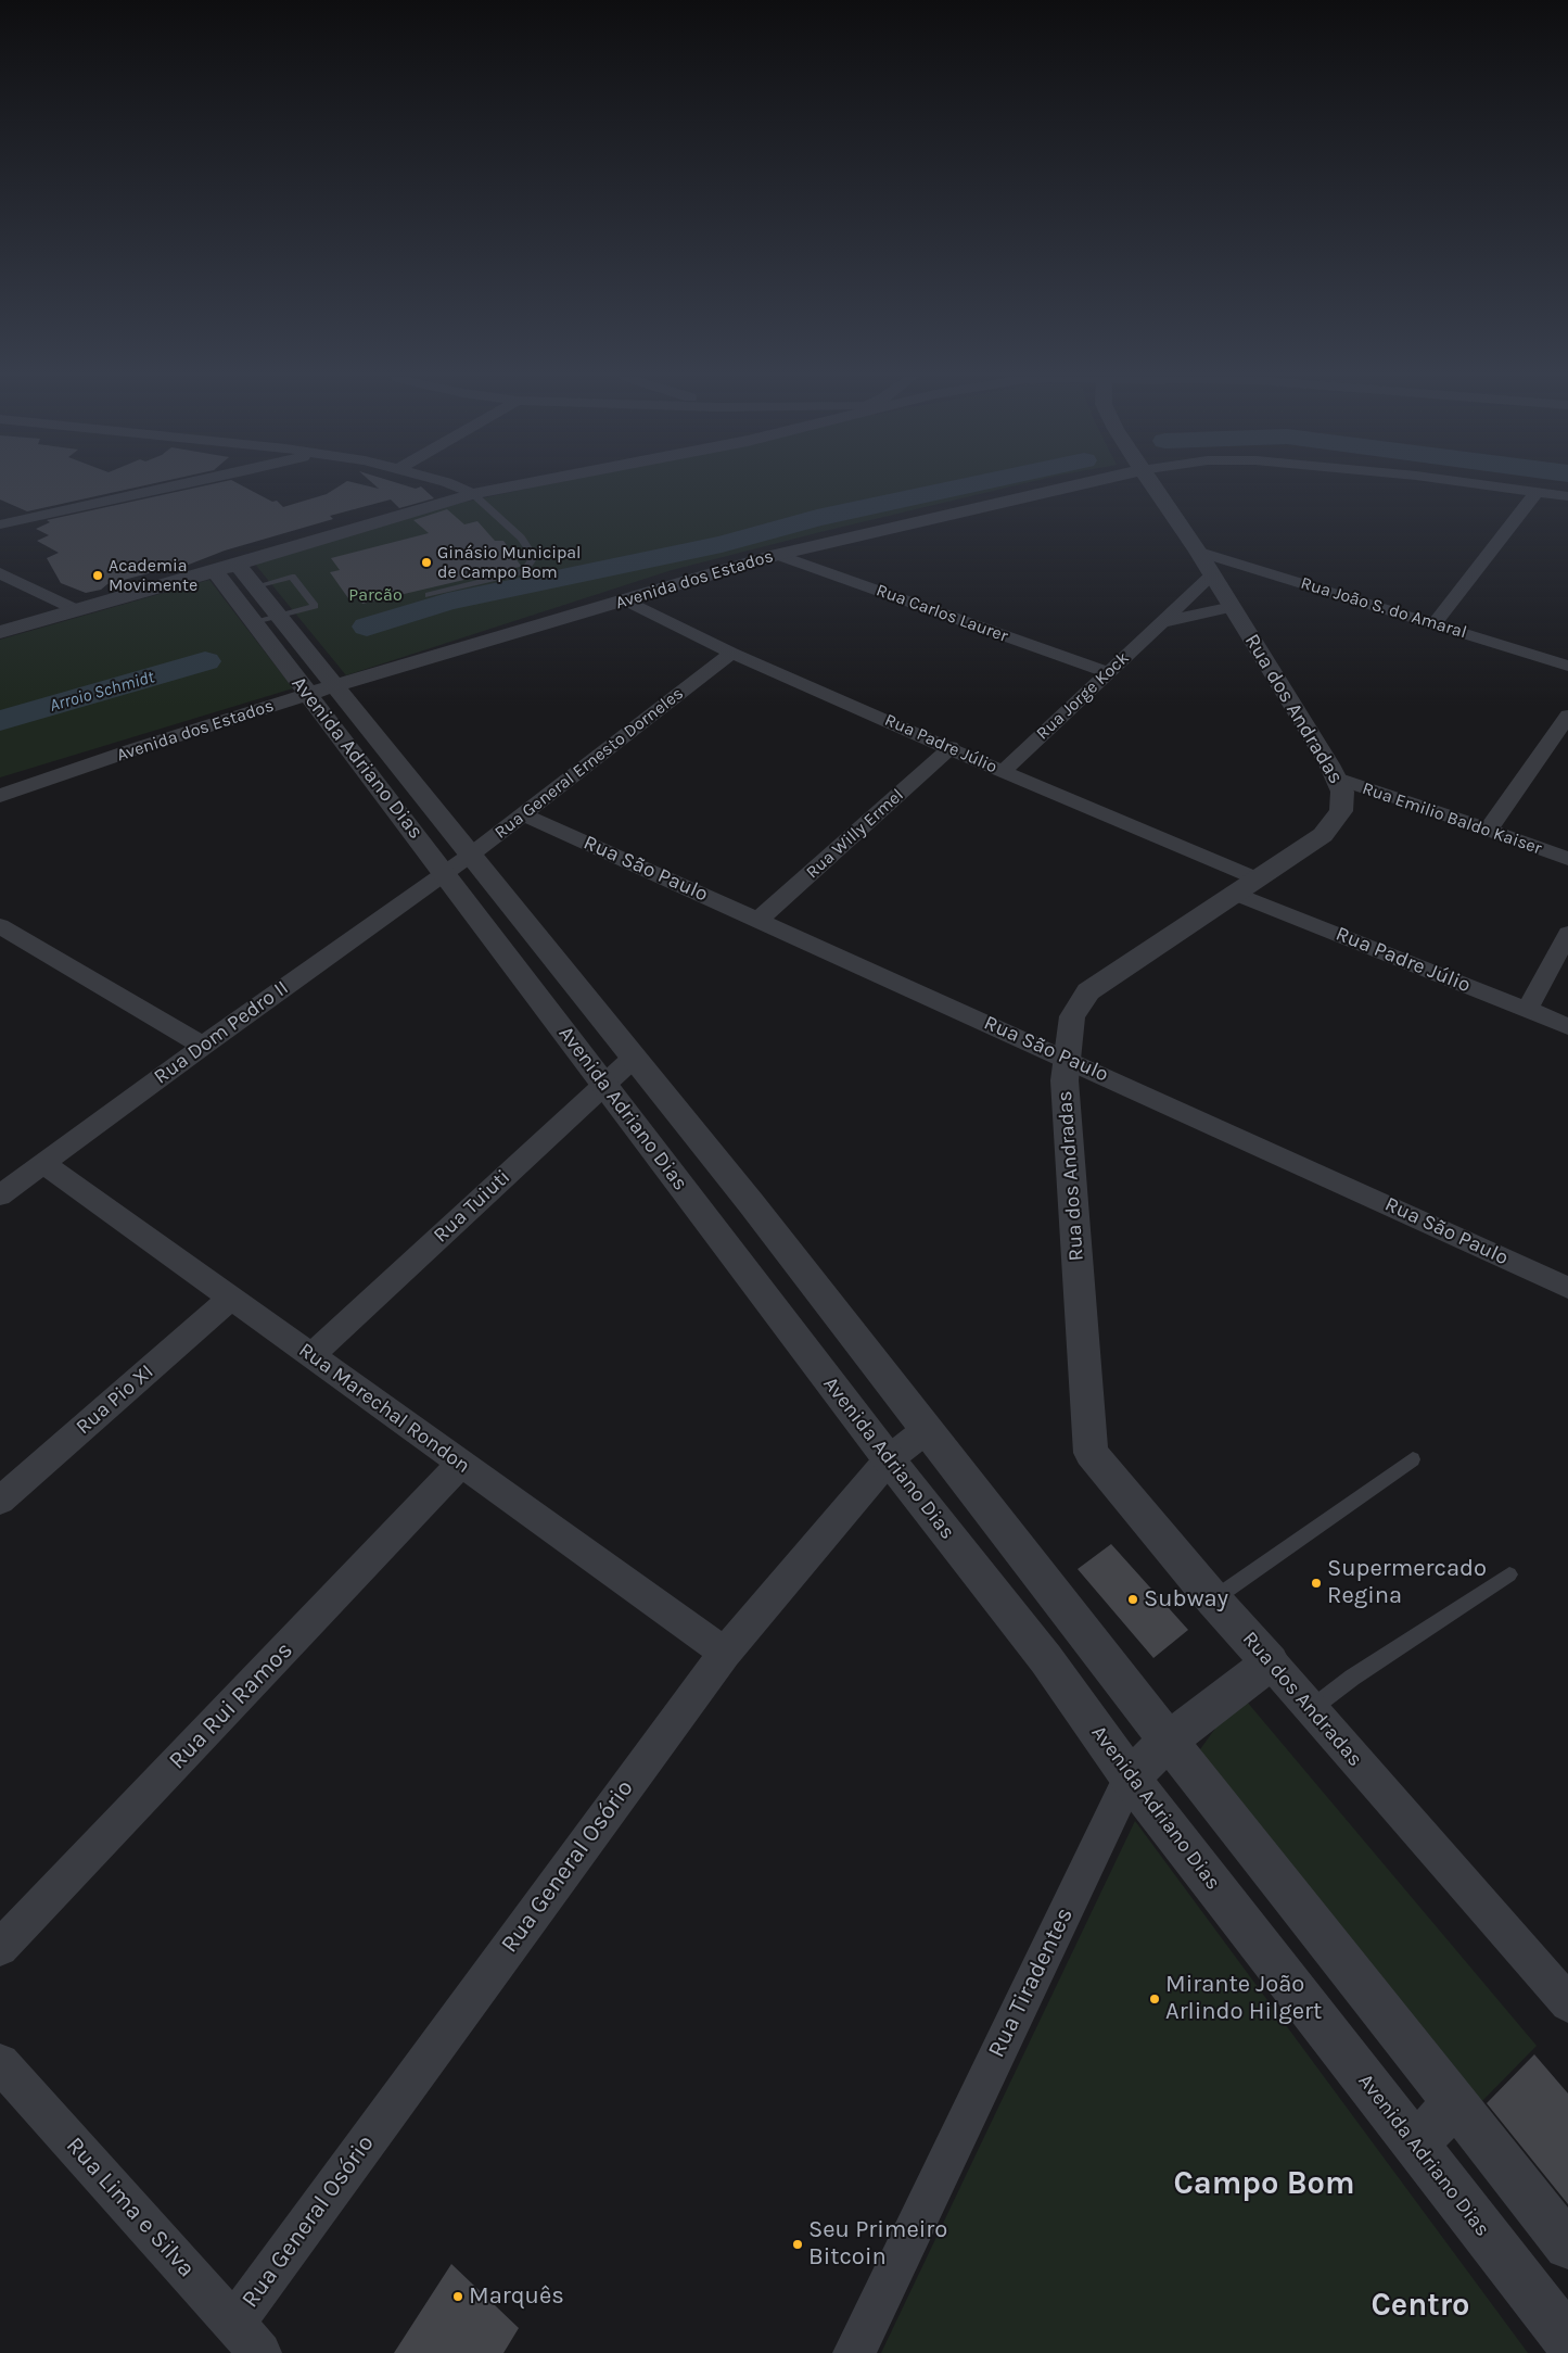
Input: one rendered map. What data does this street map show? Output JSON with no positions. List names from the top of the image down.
{
  "streets": {
    "street": [
      "Avenida dos Estados",
      "Rua João S. do Amaral",
      "Rua Carlos Laurer",
      "Rua Jorge Kock",
      "Rua dos Andradas",
      "Rua Padre Júlio",
      "Avenida Adriano Dias",
      "Rua General Ernesto Dorneles",
      "Rua Emilio Baldo Kaiser",
      "Rua Willy Ermel",
      "Rua São Paulo",
      "Rua Dom Pedro II",
      "Rua Tuiuti",
      "Rua Pio XI",
      "Rua Marechal Rondon",
      "Rua Rui Ramos",
      "Rua General Osório",
      "Rua Tiradentes",
      "Rua Lima e Silva"
    ]
  },
  "crossings": [
    ["Avenida dos Estados", "Rua Carlos Laurer"],
    ["Avenida dos Estados", "Rua Padre Júlio"],
    ["Avenida dos Estados", "Avenida Adriano Dias"],
    ["Rua João S. do Amaral", "Rua Jorge Kock"],
    ["Rua João S. do Amaral", "Rua dos Andradas"],
    ["Rua Carlos Laurer", "Rua Jorge Kock"],
    ["Rua Jorge Kock", "Rua dos Andradas"],
    ["Rua Jorge Kock", "Rua Padre Júlio"],
    ["Rua dos Andradas", "Rua Padre Júlio"],
    ["Rua dos Andradas", "Rua Emilio Baldo Kaiser"],
    ["Rua dos Andradas", "Rua São Paulo"],
    ["Rua dos Andradas", "Rua Tiradentes"],
    ["Rua Padre Júlio", "Rua General Ernesto Dorneles"],
    ["Rua Padre Júlio", "Rua Willy Ermel"],
    ["Avenida Adriano Dias", "Rua General Ernesto Dorneles"],
    ["Avenida Adriano Dias", "Rua Dom Pedro II"],
    ["Avenida Adriano Dias", "Rua Tuiuti"],
    ["Avenida Adriano Dias", "Rua General Osório"],
    ["Avenida Adriano Dias", "Rua Tiradentes"],
    ["Rua General Ernesto Dorneles", "Rua São Paulo"],
    ["Rua General Ernesto Dorneles", "Rua Dom Pedro II"],
    ["Rua Willy Ermel", "Rua São Paulo"],
    ["Rua Dom Pedro II", "Rua Marechal Rondon"],
    ["Rua Tuiuti", "Rua Marechal Rondon"],
    ["Rua Pio XI", "Rua Marechal Rondon"],
    ["Rua Marechal Rondon", "Rua Rui Ramos"],
    ["Rua Marechal Rondon", "Rua General Osório"],
    ["Rua General Osório", "Rua Lima e Silva"]
  ],
  "districts": ["Campo Bom", "Centro"],
  "water": ["Arroio Schmidt"],
  "parks": ["Parcão"],
  "places": [
    "Ginásio Municipal de Campo Bom",
    "Academia Movimente",
    "Supermercado Regina",
    "Subway",
    "Mirante João Arlindo Hilgert",
    "Seu Primeiro Bitcoin",
    "Marquês"
  ]
}
